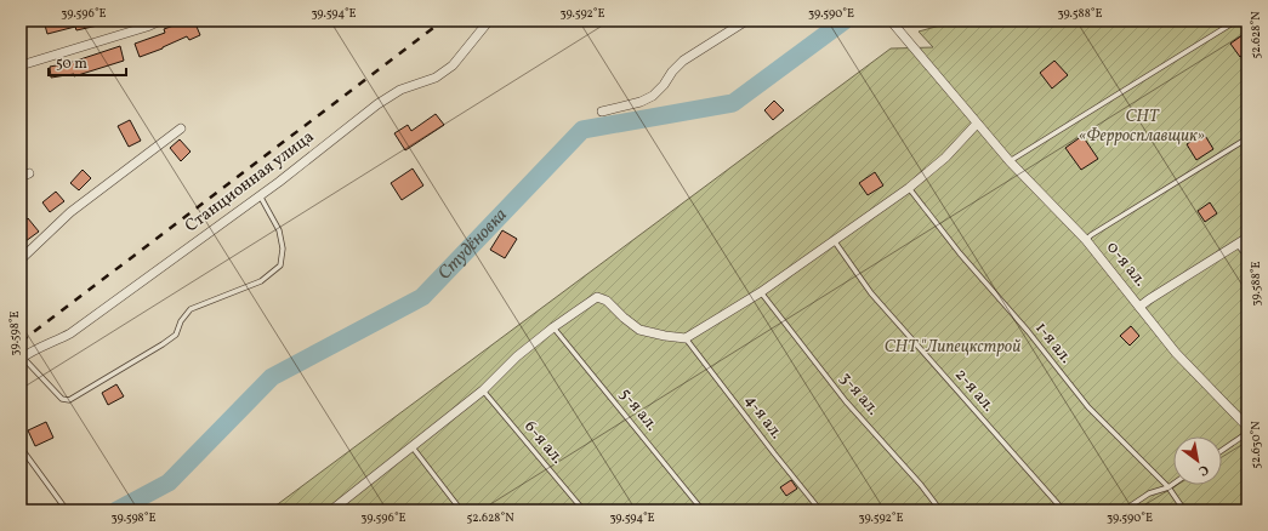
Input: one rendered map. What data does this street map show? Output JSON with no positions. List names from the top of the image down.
{
  "streets": {
    "street": ["Станционная улица", "0-я ал."],
    "lane": [
      "1-я ал.",
      "2-я ал.",
      "3-я ал.",
      "5-я ал.",
      "4-я ал.",
      "6-я ал."
    ]
  },
  "water": ["Студёновка"],
  "parks": ["СНТ «Ферросплавщик»", "СНТ \"Липецкстрой"],
  "scale_bar": "50 m",
  "north": "bottom right",
  "coordinates": [
    "39.596°E",
    "39.594°E",
    "39.592°E",
    "39.590°E",
    "39.588°E",
    "52.628°N",
    "39.598°E",
    "52.630°N"
  ]
}
